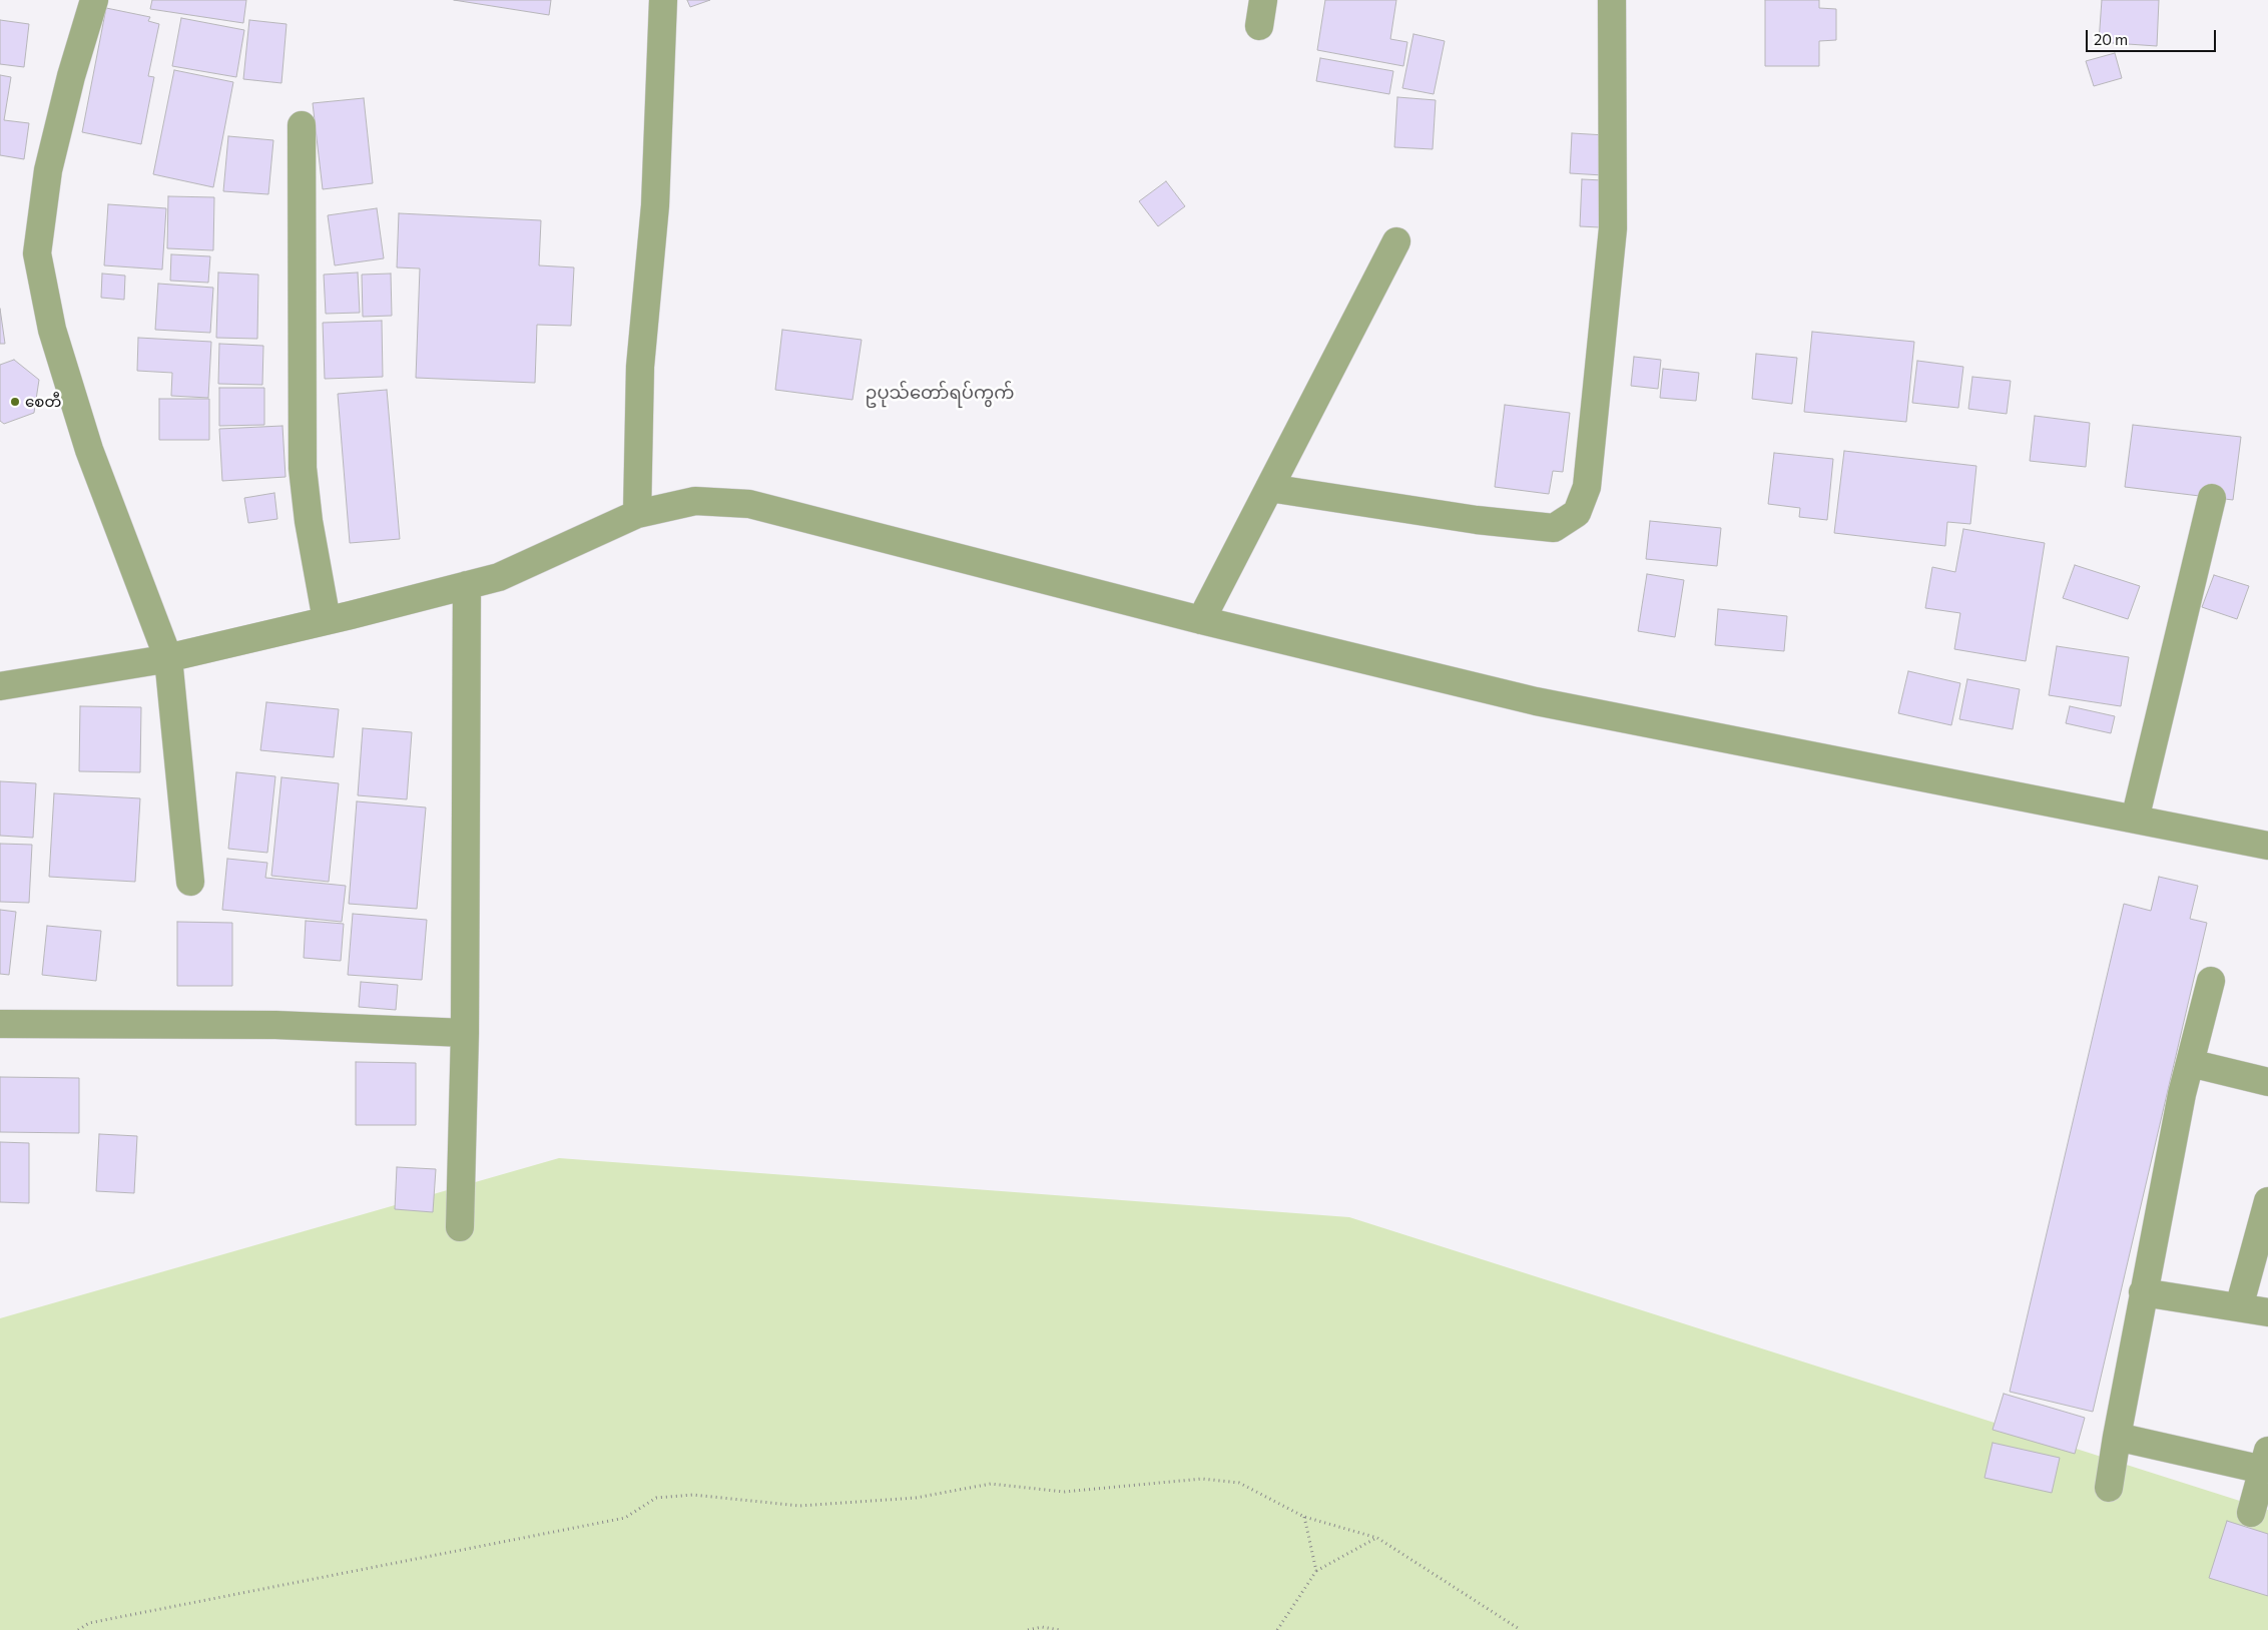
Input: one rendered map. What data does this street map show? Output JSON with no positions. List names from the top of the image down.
{
  "districts": ["ဥပုသ်တော်ရပ်ကွက်"],
  "places": ["စေတီ"],
  "scale_bar": "20 m"
}
